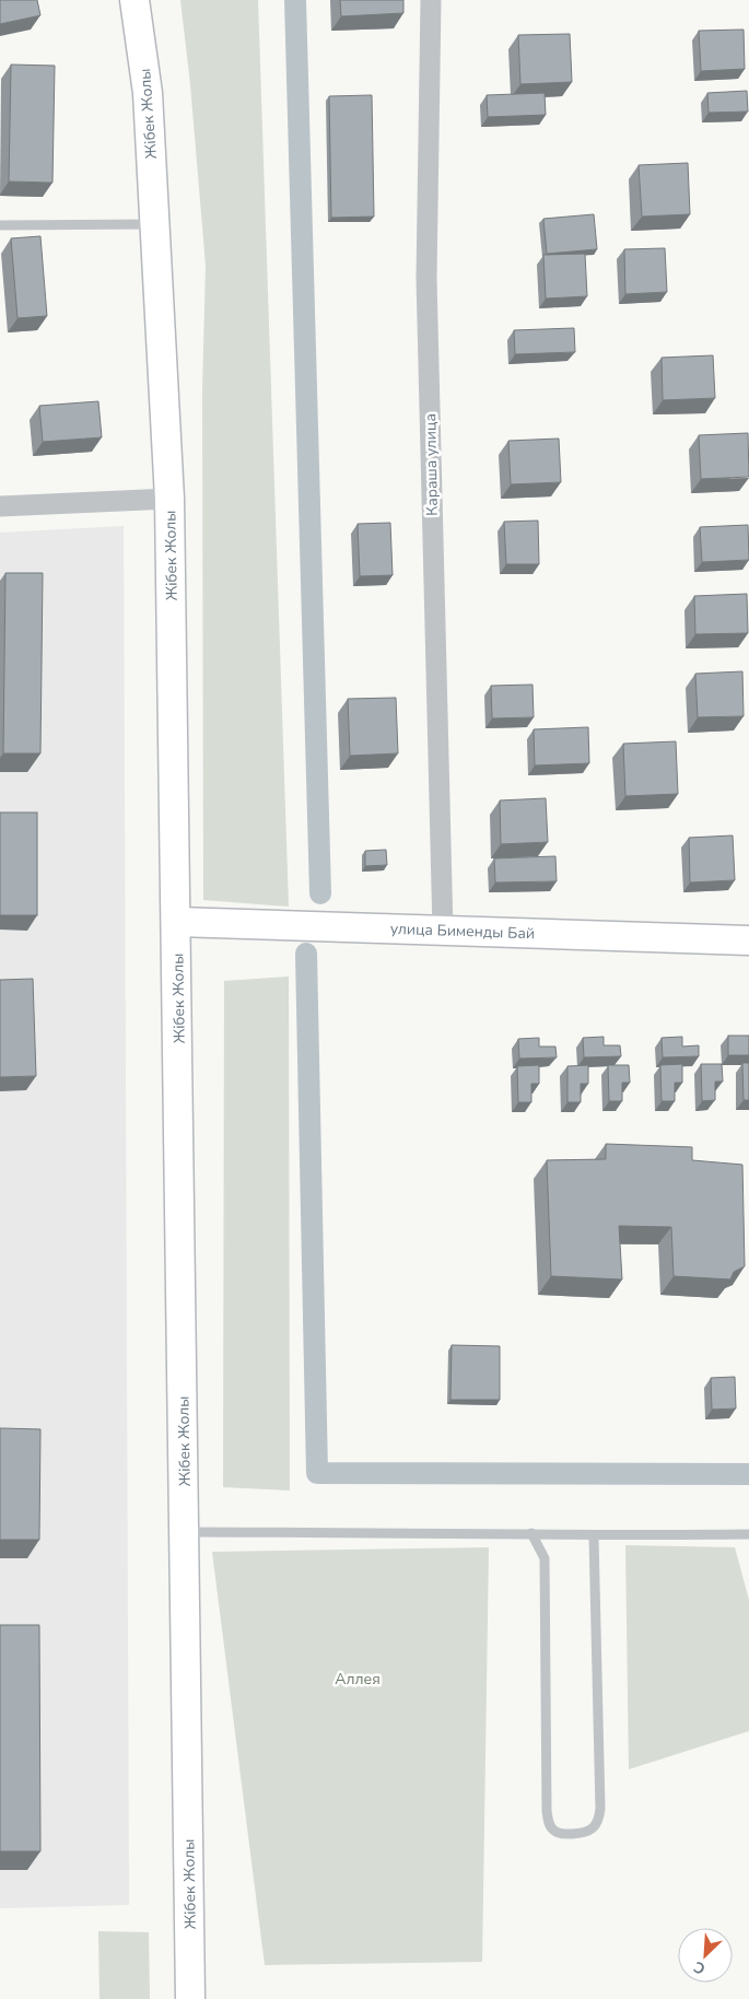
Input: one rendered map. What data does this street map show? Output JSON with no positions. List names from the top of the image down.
{
  "streets": {
    "main road": ["Жібек Жолы", "улица Бименды Бай"],
    "street": ["Караша улица"]
  },
  "crossings": [
    ["Жібек Жолы", "улица Бименды Бай"],
    ["Караша улица", "улица Бименды Бай"]
  ],
  "parks": ["Аллея"],
  "north": "bottom left"
}
